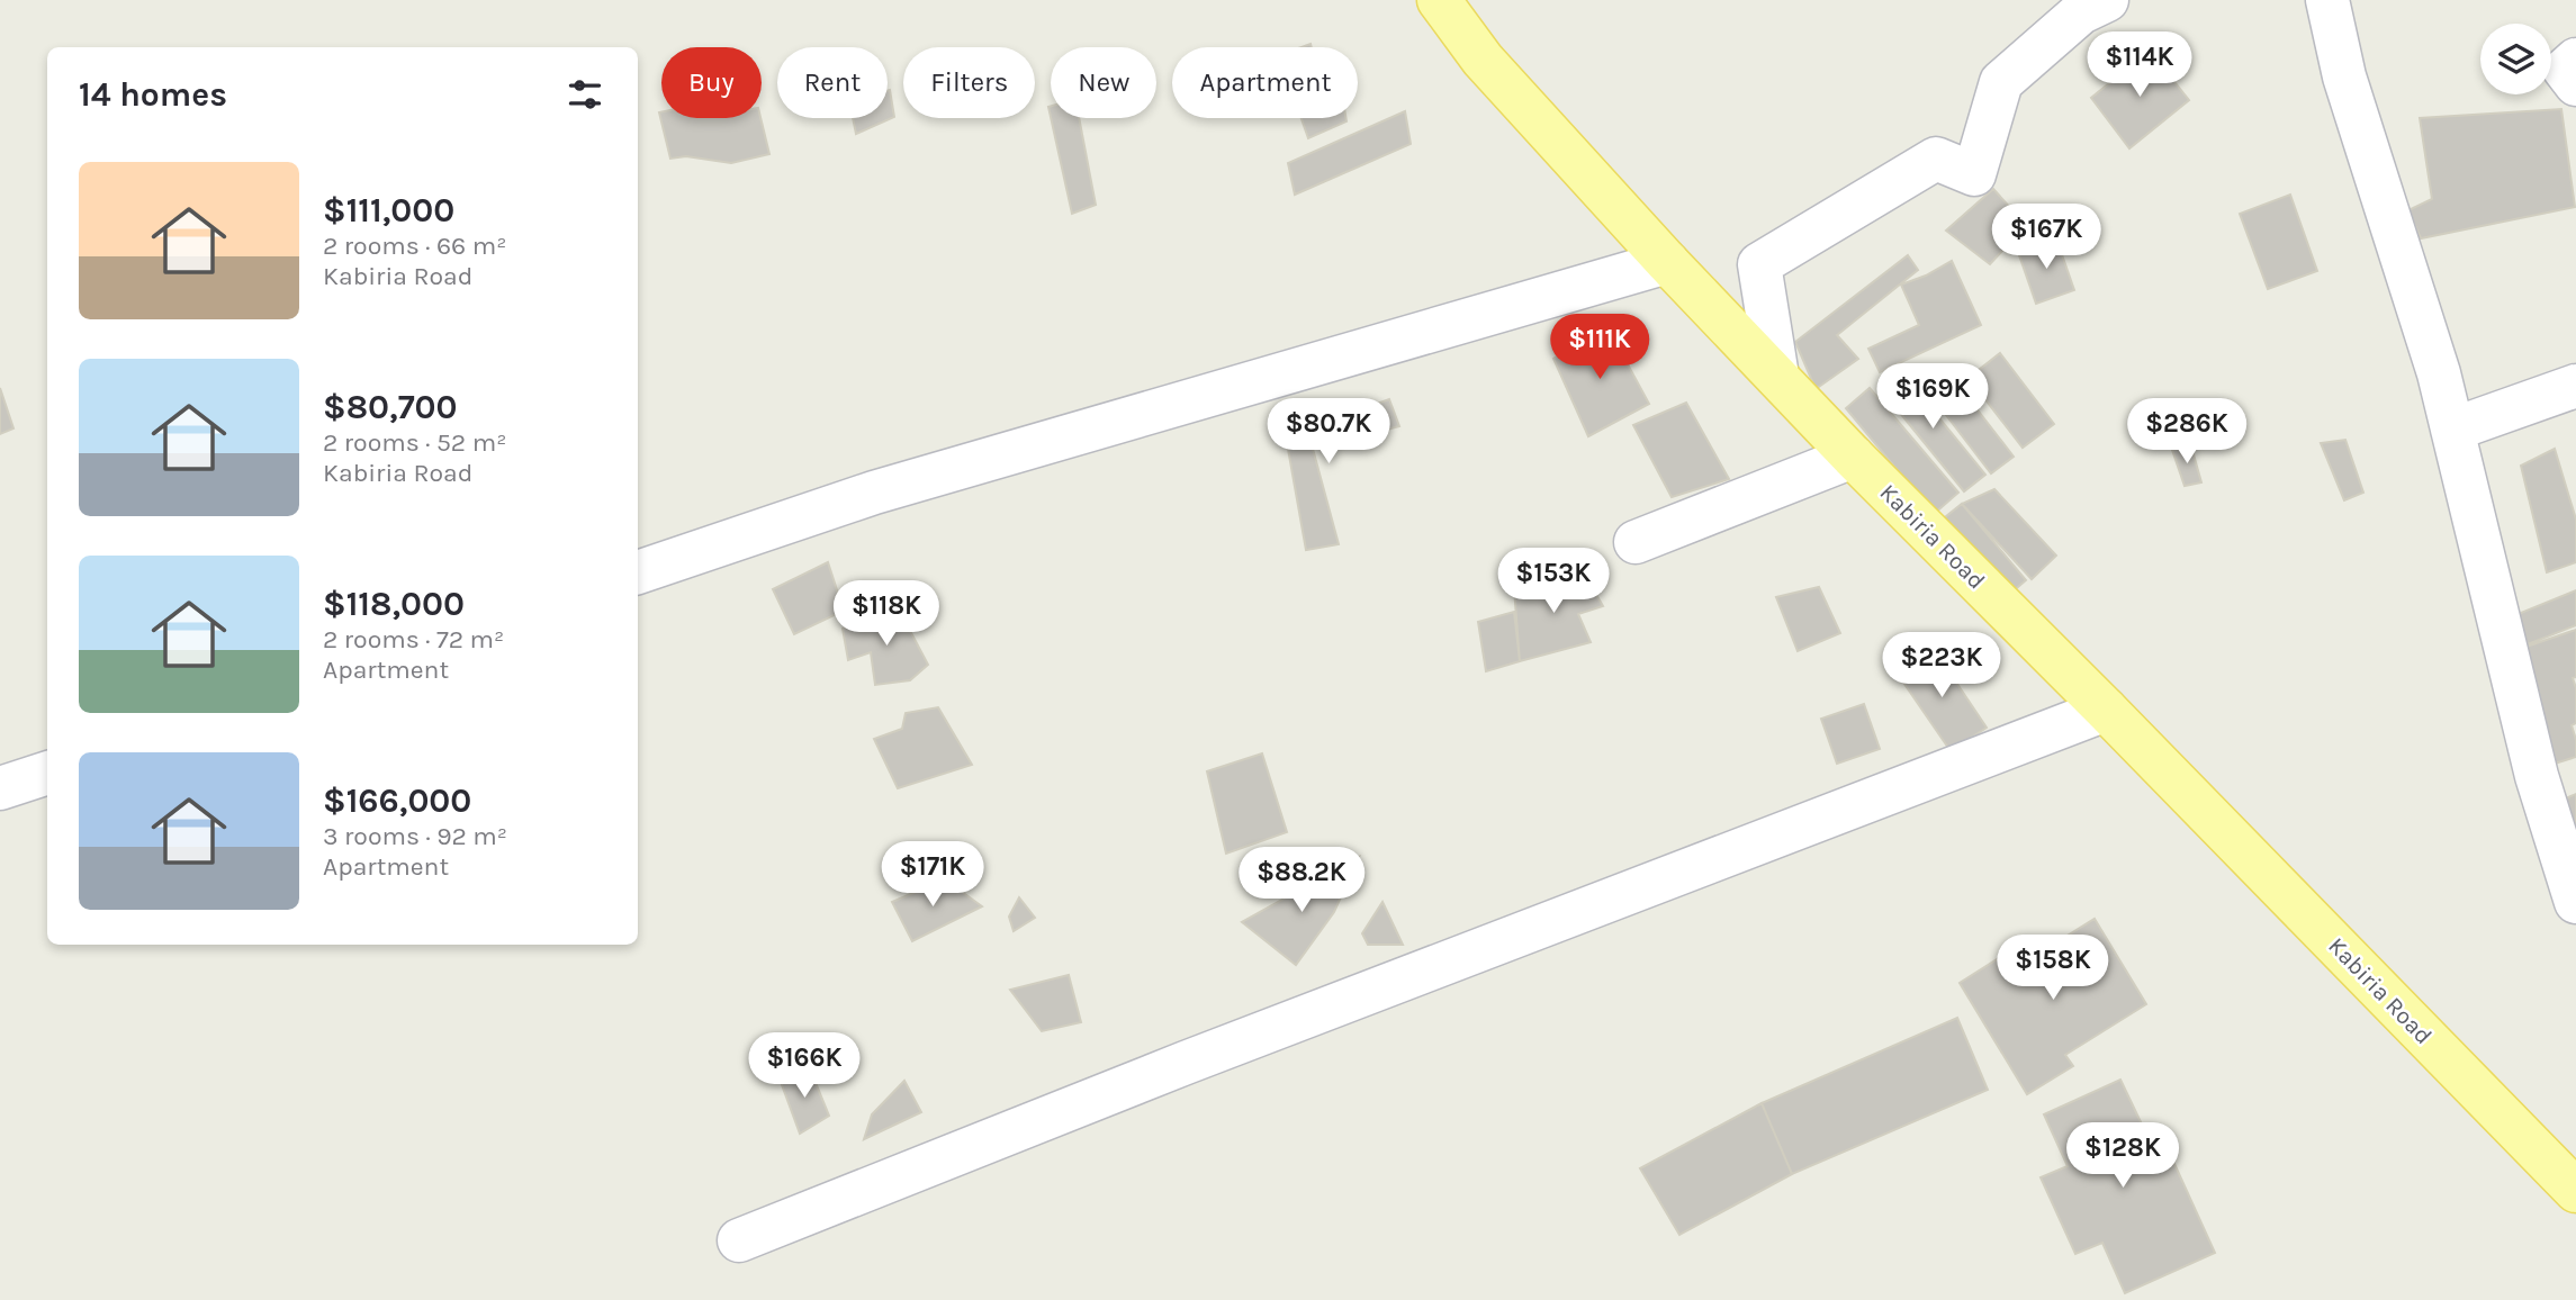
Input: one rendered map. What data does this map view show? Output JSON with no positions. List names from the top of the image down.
{
  "streets": {
    "main road": ["Kabiria Road"]
  },
  "page": {
    "price": [
      "$114K",
      "$167K",
      "$111K",
      "$169K",
      "$80.7K",
      "$286K",
      "$153K",
      "$118K",
      "$223K",
      "$171K",
      "$88.2K",
      "$158K",
      "$166K",
      "$128K"
    ],
    "chip": [
      "Buy",
      "Rent",
      "Filters",
      "New",
      "Apartment"
    ],
    "heading": "14 homes",
    "list": [
      {
        "name": "$111,000",
        "note": "2 rooms · 66 m² · Kabiria Road"
      },
      {
        "name": "$80,700",
        "note": "2 rooms · 52 m² · Kabiria Road"
      },
      {
        "name": "$118,000",
        "note": "2 rooms · 72 m² · Apartment"
      },
      {
        "name": "$166,000",
        "note": "3 rooms · 92 m² · Apartment"
      }
    ]
  }
}
